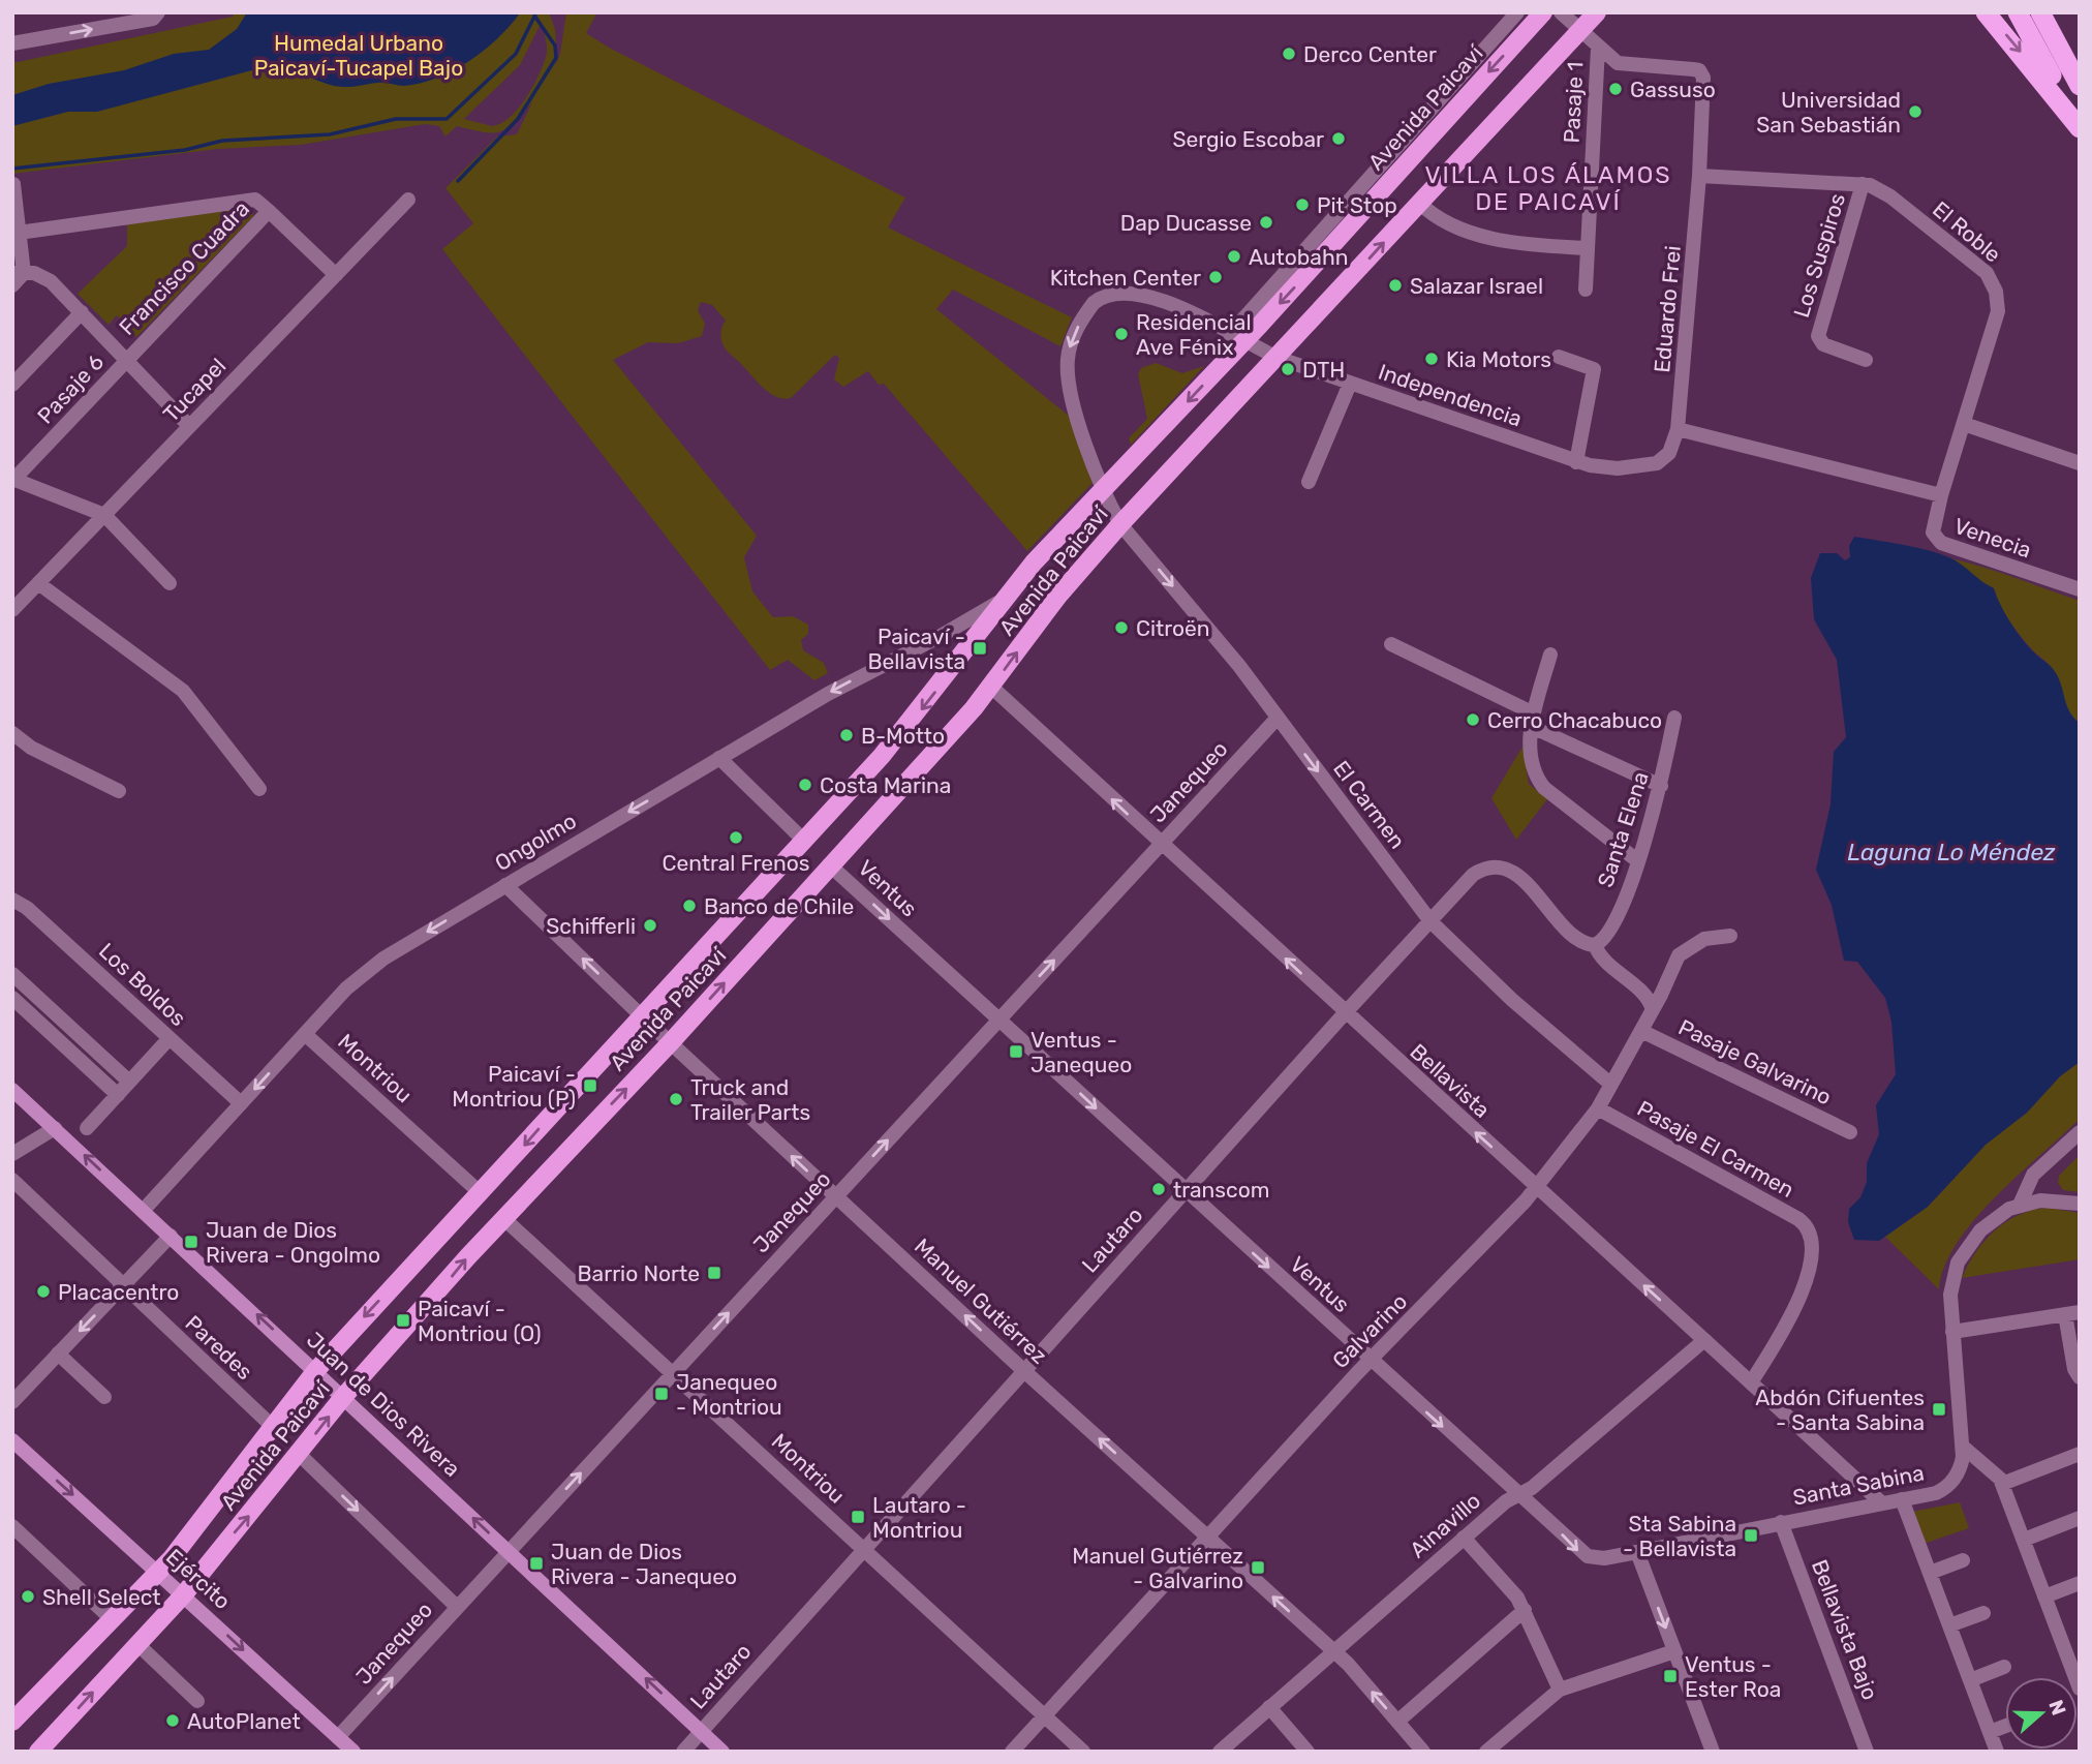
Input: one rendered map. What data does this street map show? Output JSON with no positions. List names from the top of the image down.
{
  "streets": {
    "main road": ["Avenida Paicaví", "Juan de Dios Rivera", "Ejército"],
    "street": [
      "Pasaje 1",
      "El Roble",
      "Los Suspiros",
      "Francisco Cuadra",
      "Eduardo Frei",
      "Pasaje 6",
      "Tucapel",
      "Independencia",
      "Venecia",
      "Janequeo",
      "El Carmen",
      "Santa Elena",
      "Ongolmo",
      "Ventus",
      "Los Boldos",
      "Pasaje Galvarino",
      "Montriou",
      "Bellavista",
      "Pasaje El Carmen",
      "Lautaro",
      "Manuel Gutiérrez",
      "Galvarino",
      "Paredes",
      "Santa Sabina",
      "Ainavillo",
      "Bellavista Bajo"
    ]
  },
  "crossings": [
    ["Pasaje 1", "Eduardo Frei"],
    ["Avenida Paicaví", "Independencia"],
    ["Avenida Paicaví", "El Carmen"],
    ["Avenida Paicaví", "Ongolmo"],
    ["Avenida Paicaví", "Ventus"],
    ["Avenida Paicaví", "Montriou"],
    ["Avenida Paicaví", "Bellavista"],
    ["Avenida Paicaví", "Manuel Gutiérrez"],
    ["Avenida Paicaví", "Paredes"],
    ["Avenida Paicaví", "Juan de Dios Rivera"],
    ["Avenida Paicaví", "Ejército"],
    ["El Roble", "Los Suspiros"],
    ["El Roble", "Eduardo Frei"],
    ["El Roble", "Venecia"],
    ["Francisco Cuadra", "Pasaje 6"],
    ["Francisco Cuadra", "Tucapel"],
    ["Eduardo Frei", "Independencia"],
    ["Independencia", "El Carmen"],
    ["Janequeo", "El Carmen"],
    ["Janequeo", "Ventus"],
    ["Janequeo", "Montriou"],
    ["Janequeo", "Bellavista"],
    ["Janequeo", "Manuel Gutiérrez"],
    ["Janequeo", "Juan de Dios Rivera"],
    ["Janequeo", "Ejército"],
    ["El Carmen", "Lautaro"],
    ["El Carmen", "Galvarino"],
    ["Santa Elena", "Lautaro"],
    ["Ongolmo", "Los Boldos"],
    ["Ongolmo", "Montriou"],
    ["Ongolmo", "Manuel Gutiérrez"],
    ["Ongolmo", "Juan de Dios Rivera"],
    ["Ventus", "Lautaro"],
    ["Ventus", "Galvarino"],
    ["Ventus", "Santa Sabina"],
    ["Ventus", "Ainavillo"],
    ["Pasaje Galvarino", "Galvarino"],
    ["Montriou", "Lautaro"],
    ["Montriou", "Galvarino"],
    ["Bellavista", "Pasaje El Carmen"],
    ["Bellavista", "Lautaro"],
    ["Bellavista", "Galvarino"],
    ["Bellavista", "Santa Sabina"],
    ["Bellavista", "Ainavillo"],
    ["Pasaje El Carmen", "Galvarino"],
    ["Lautaro", "Manuel Gutiérrez"],
    ["Lautaro", "Galvarino"],
    ["Lautaro", "Juan de Dios Rivera"],
    ["Manuel Gutiérrez", "Galvarino"],
    ["Manuel Gutiérrez", "Ainavillo"],
    ["Santa Sabina", "Bellavista Bajo"]
  ],
  "one_way": [
    "Janequeo",
    "El Carmen",
    "Ongolmo",
    "Ventus",
    "Bellavista",
    "Manuel Gutiérrez",
    "Juan de Dios Rivera",
    "Ejército"
  ],
  "districts": ["VILLA LOS ÁLAMOS DE PAICAVÍ"],
  "water": ["Laguna Lo Méndez"],
  "parks": ["Humedal Urbano Paicaví-Tucapel Bajo"],
  "places": {
    "other": [
      "Derco Center",
      "Gassuso",
      "Universidad San Sebastián",
      "Sergio Escobar",
      "Pit Stop",
      "Dap Ducasse",
      "Autobahn",
      "Kitchen Center",
      "Salazar Israel",
      "Residencial Ave Fénix",
      "Kia Motors",
      "DTH",
      "Citroën",
      "Cerro Chacabuco",
      "B-Motto",
      "Costa Marina",
      "Central Frenos",
      "Banco de Chile",
      "Schifferli",
      "Truck and Trailer Parts",
      "transcom",
      "Placacentro",
      "Shell Select",
      "AutoPlanet"
    ],
    "transit": [
      "Paicaví - Bellavista",
      "Ventus - Janequeo",
      "Paicaví - Montriou (P)",
      "Juan de Dios Rivera - Ongolmo",
      "Barrio Norte",
      "Paicaví - Montriou (O)",
      "Janequeo - Montriou",
      "Abdón Cifuentes - Santa Sabina",
      "Lautaro - Montriou",
      "Sta Sabina - Bellavista",
      "Juan de Dios Rivera - Janequeo",
      "Manuel Gutiérrez - Galvarino",
      "Ventus - Ester Roa"
    ]
  },
  "north": "right"
}
